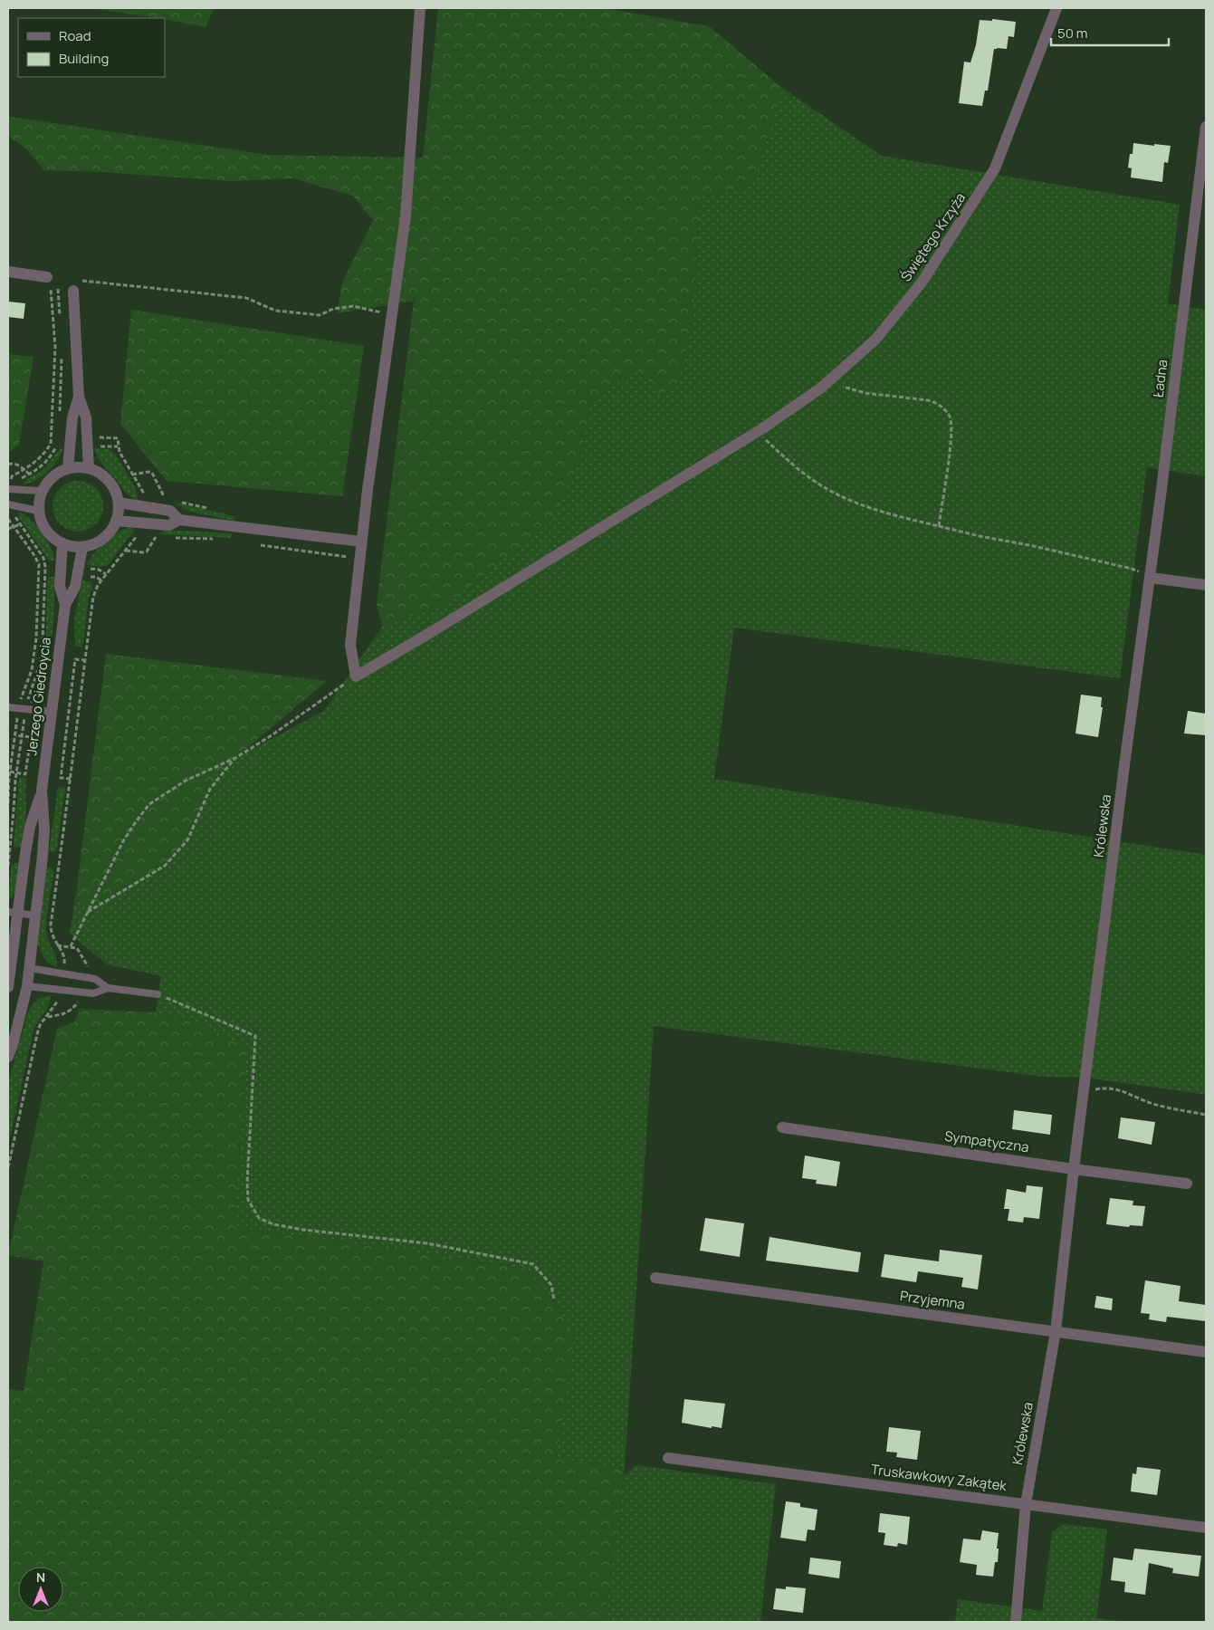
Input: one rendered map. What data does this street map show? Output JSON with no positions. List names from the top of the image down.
{
  "streets": {
    "street": [
      "Świętego Krzyża",
      "Ładna",
      "Jerzego Giedroycia",
      "Królewska",
      "Sympatyczna",
      "Przyjemna",
      "Truskawkowy Zakątek"
    ]
  },
  "crossings": [
    ["Ładna", "Królewska"],
    ["Królewska", "Sympatyczna"],
    ["Królewska", "Przyjemna"],
    ["Królewska", "Truskawkowy Zakątek"]
  ],
  "legend": ["Road", "Building"],
  "scale_bar": "50 m",
  "north": "top"
}
